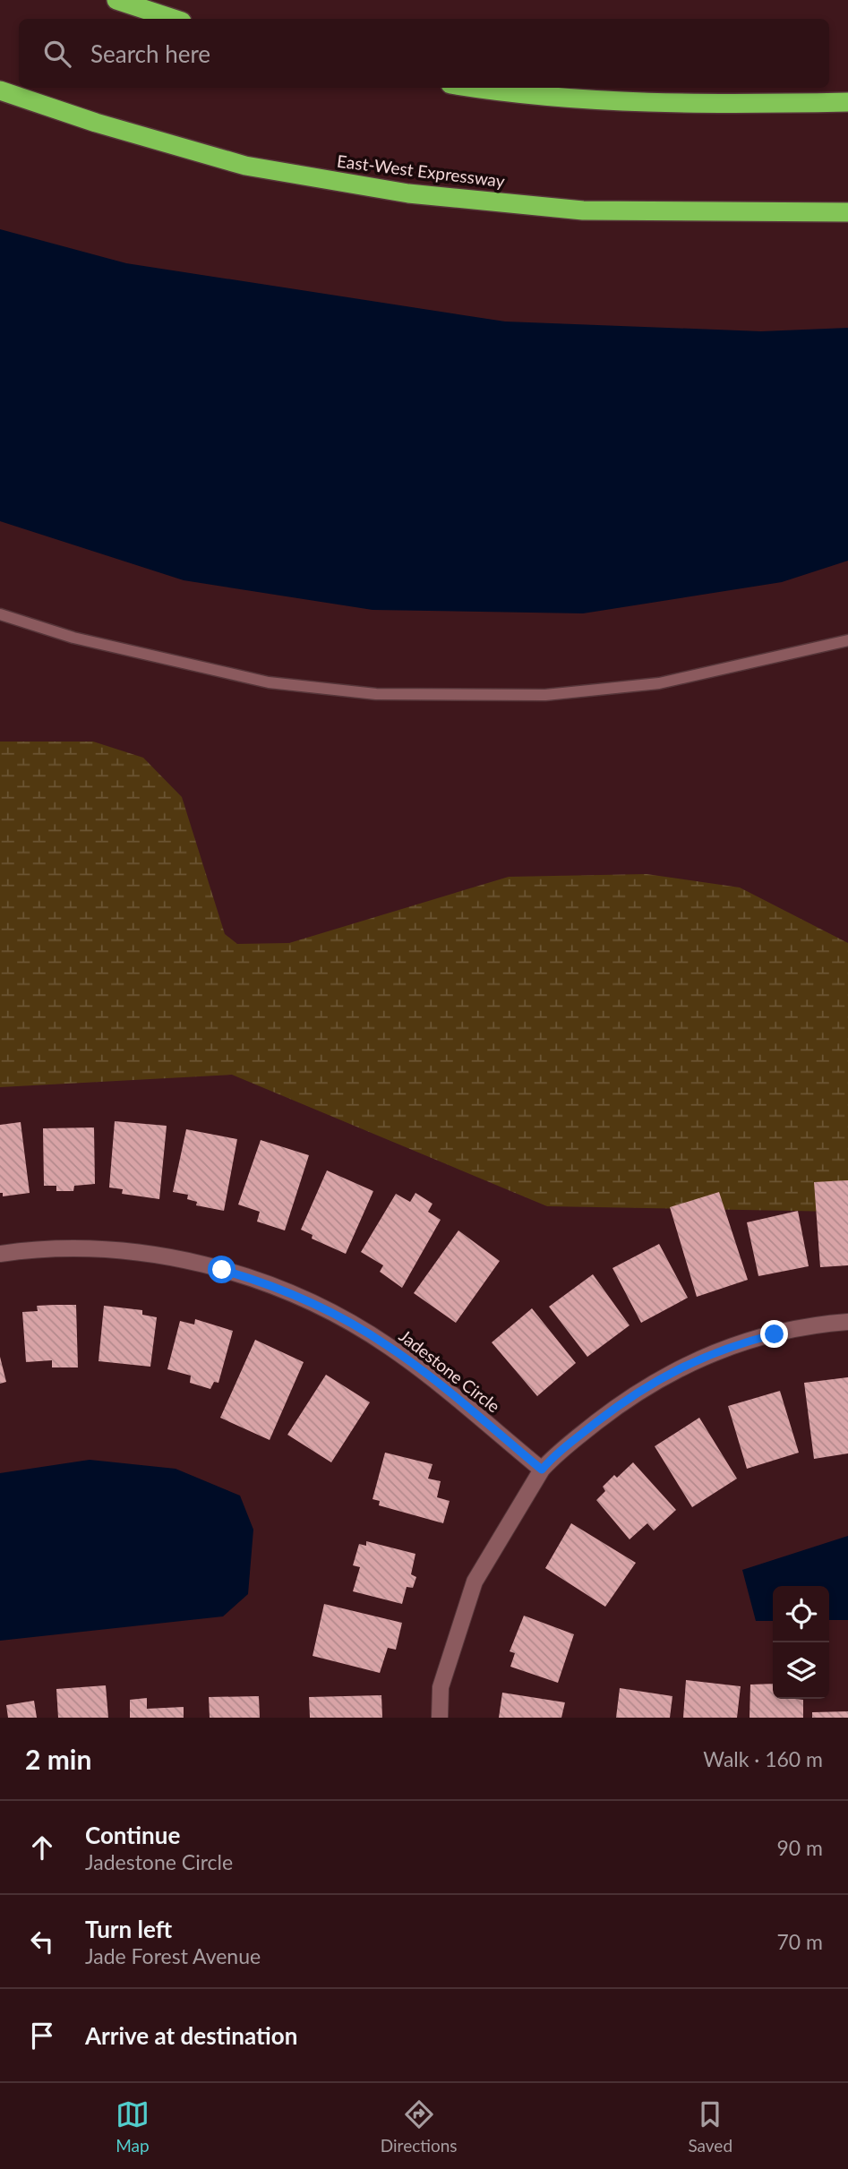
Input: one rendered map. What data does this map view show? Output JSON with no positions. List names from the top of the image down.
{
  "streets": {
    "highway": ["East-West Expressway"],
    "street": ["Jadestone Circle"]
  },
  "page": {
    "search": "Search here",
    "heading": ["2 min", "Walk · 160 m"],
    "list": [
      ["Continue", "Jadestone Circle", "90 m"],
      ["Turn left", "Jade Forest Avenue", "70 m"],
      "Arrive at destination"
    ],
    "nav": ["Map", "Directions", "Saved"]
  }
}
